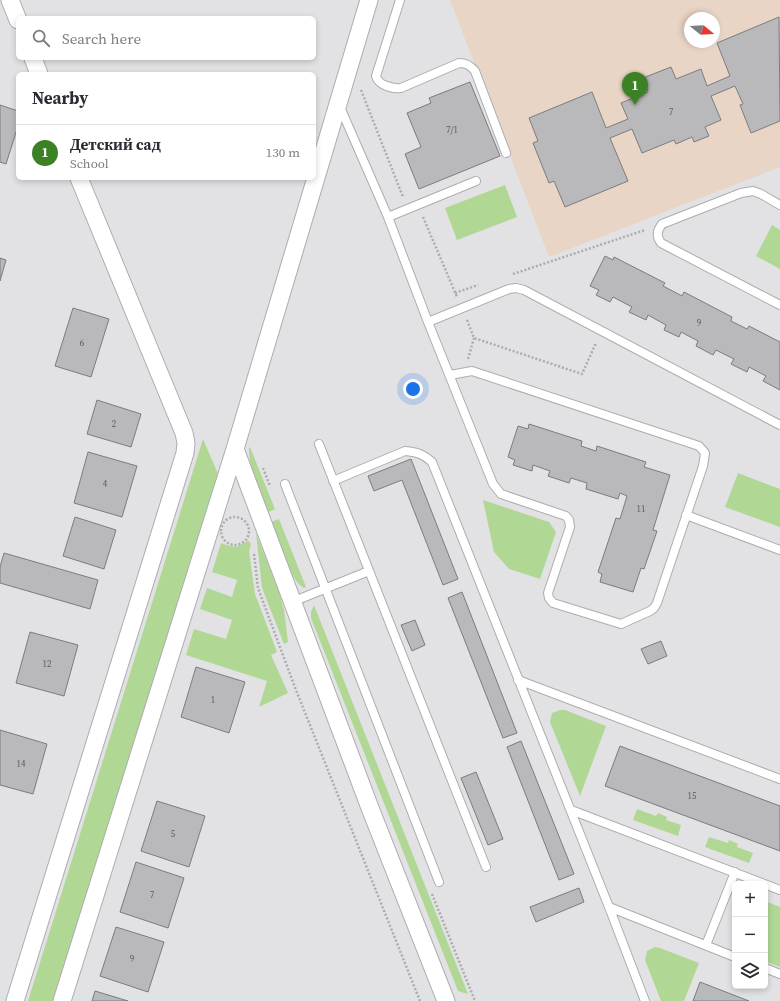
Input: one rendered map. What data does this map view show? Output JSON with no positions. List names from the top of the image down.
{
  "house_numbers": [
    "7",
    "7/1",
    "9",
    "6",
    "2",
    "4",
    "11",
    "12",
    "1",
    "14",
    "15",
    "5",
    "7",
    "9"
  ],
  "north": "right",
  "page": {
    "search": "Search here",
    "pins": "1",
    "heading": "Nearby",
    "list": [
      {
        "mark": "1",
        "name": "Детский сад",
        "note": "School",
        "value": "130 m"
      }
    ],
    "map_buttons": ["+", "−"]
  }
}
